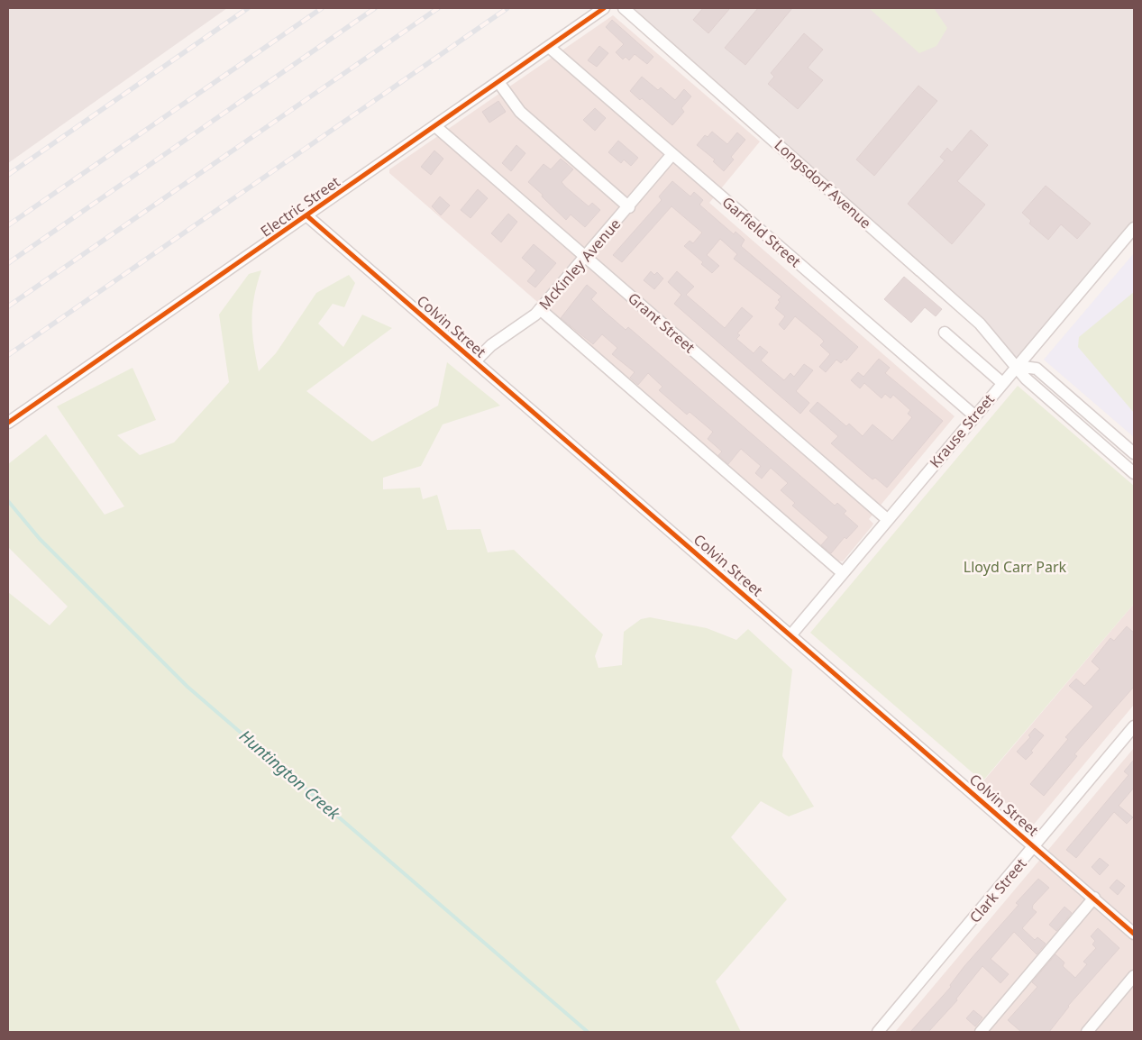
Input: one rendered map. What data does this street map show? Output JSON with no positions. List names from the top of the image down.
{
  "streets": {
    "street": [
      "Longsdorf Avenue",
      "Electric Street",
      "Garfield Street",
      "McKinley Avenue",
      "Grant Street",
      "Colvin Street",
      "Krause Street",
      "Clark Street"
    ]
  },
  "crossings": [
    ["Longsdorf Avenue", "Krause Street"],
    ["Electric Street", "Garfield Street"],
    ["Electric Street", "Grant Street"],
    ["Electric Street", "Colvin Street"],
    ["Garfield Street", "McKinley Avenue"],
    ["Garfield Street", "Krause Street"],
    ["McKinley Avenue", "Grant Street"],
    ["McKinley Avenue", "Colvin Street"],
    ["Grant Street", "Krause Street"],
    ["Colvin Street", "Krause Street"],
    ["Colvin Street", "Clark Street"]
  ],
  "water": ["Huntington Creek"],
  "parks": ["Lloyd Carr Park"]
}
